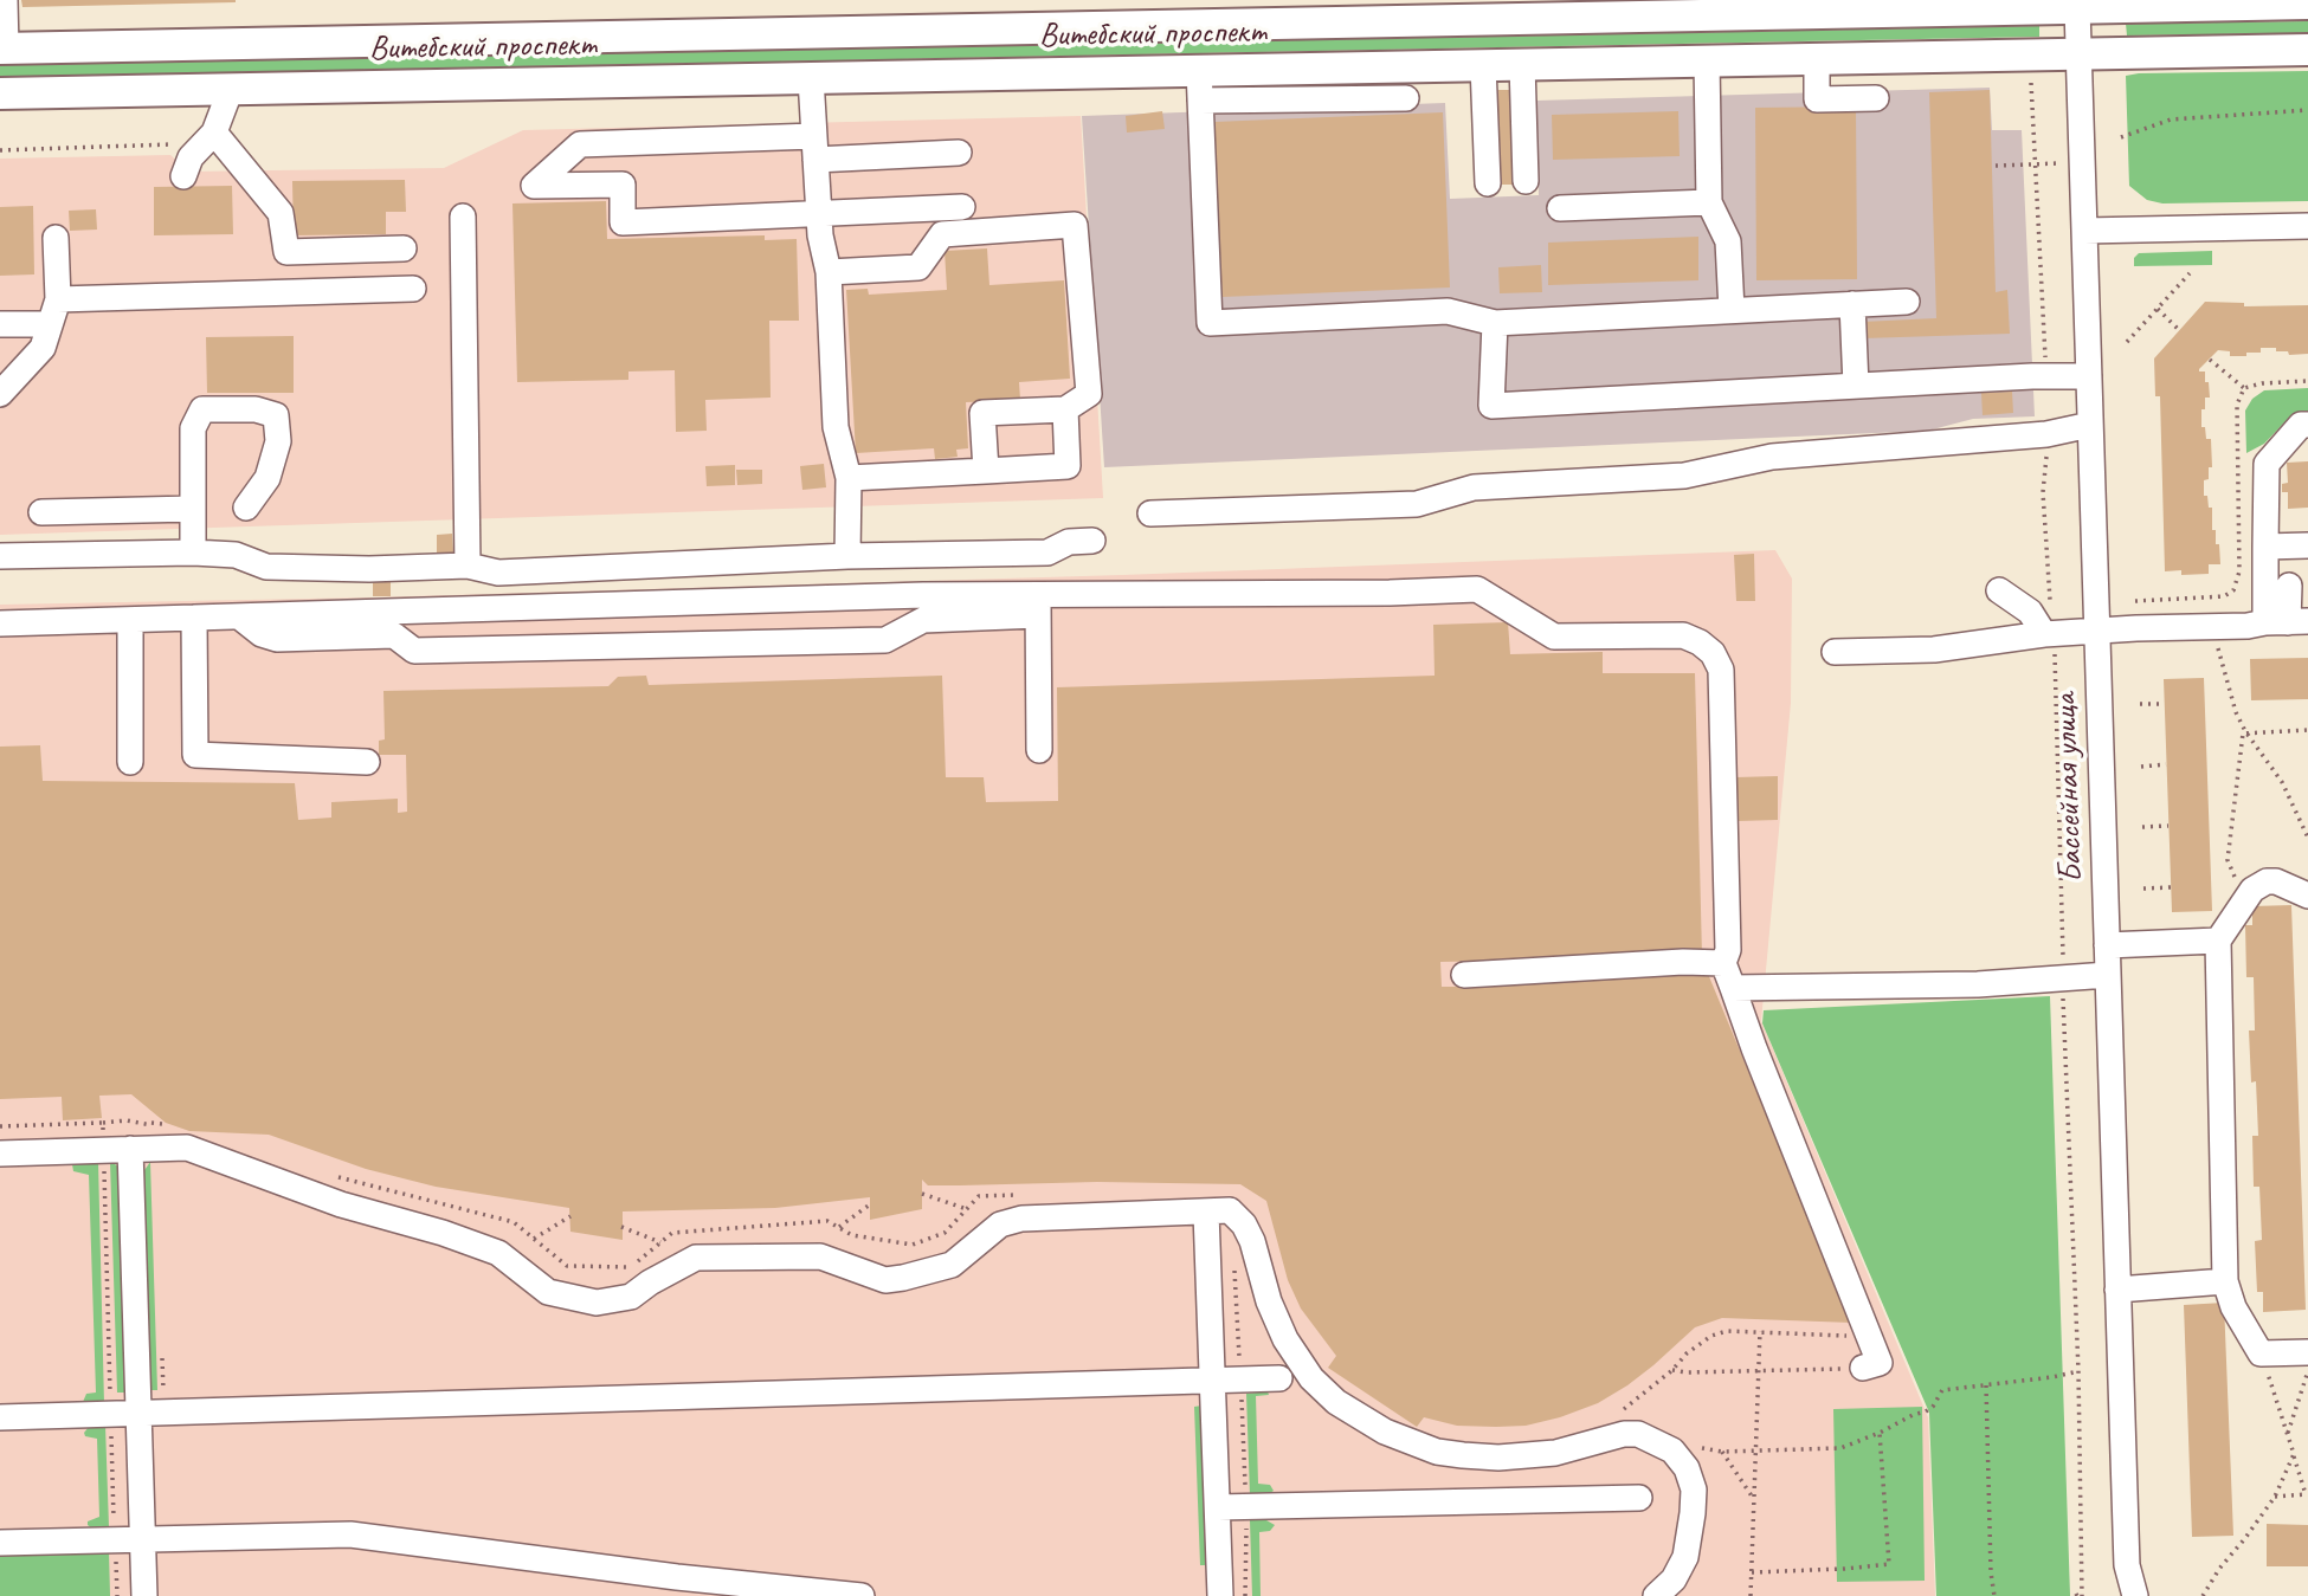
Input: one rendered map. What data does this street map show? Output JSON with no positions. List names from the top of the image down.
{
  "streets": {
    "main road": ["Витебский проспект"],
    "street": ["Бассейная улица"]
  },
  "crossings": [
    ["Витебский проспект", "Бассейная улица"]
  ]
}
